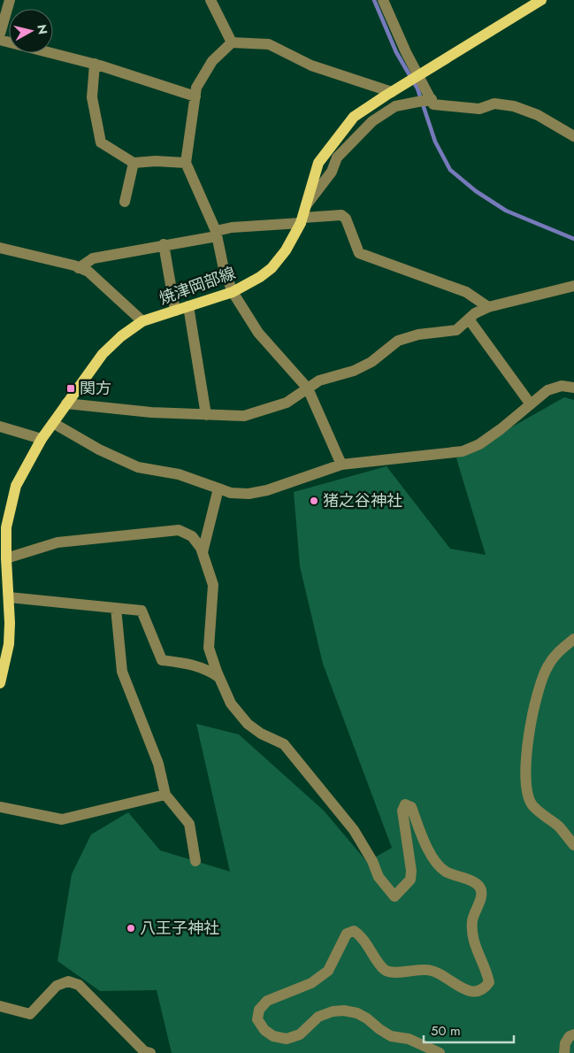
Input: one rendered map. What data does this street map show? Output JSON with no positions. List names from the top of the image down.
{
  "streets": {
    "main road": ["焼津岡部線"]
  },
  "places": {
    "transit": ["関方"],
    "other": ["猪之谷神社", "八王子神社"]
  },
  "scale_bar": "50 m",
  "north": "right"
}
